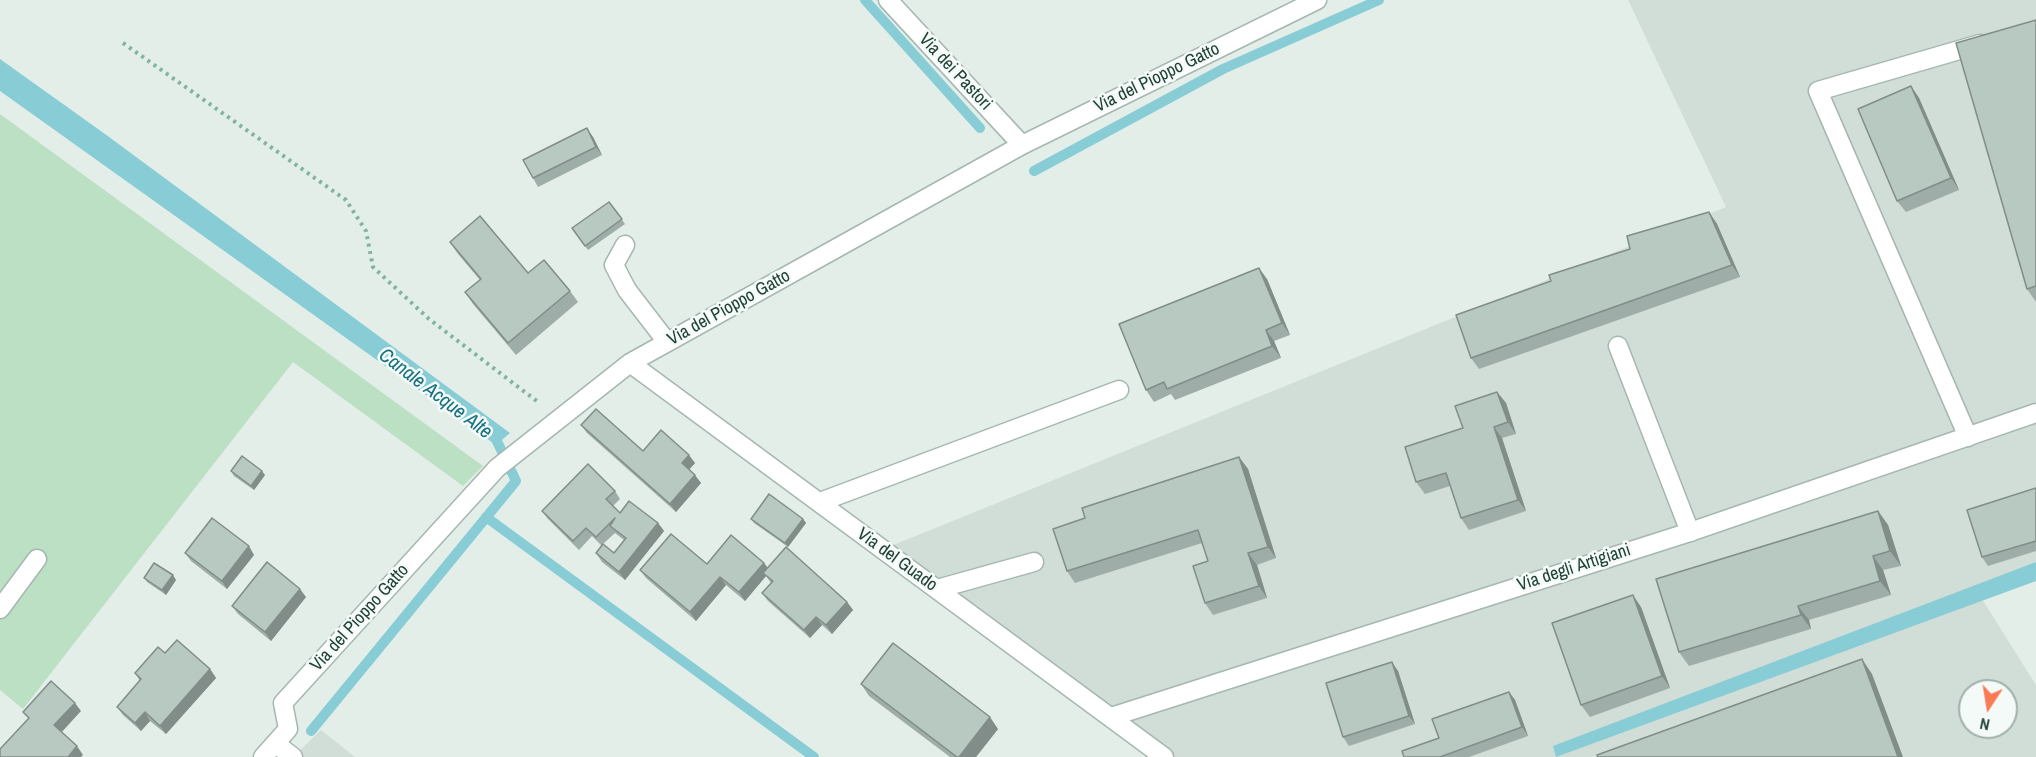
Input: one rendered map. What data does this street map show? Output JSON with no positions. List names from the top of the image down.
{
  "streets": {
    "street": [
      "Via dei Pastori",
      "Via del Pioppo Gatto",
      "Via del Guado",
      "Via degli Artigiani"
    ]
  },
  "crossings": [
    ["Via dei Pastori", "Via del Pioppo Gatto"],
    ["Via del Pioppo Gatto", "Via del Guado"],
    ["Via del Guado", "Via degli Artigiani"]
  ],
  "water": ["Canale Acque Alte"],
  "north": "bottom"
}
